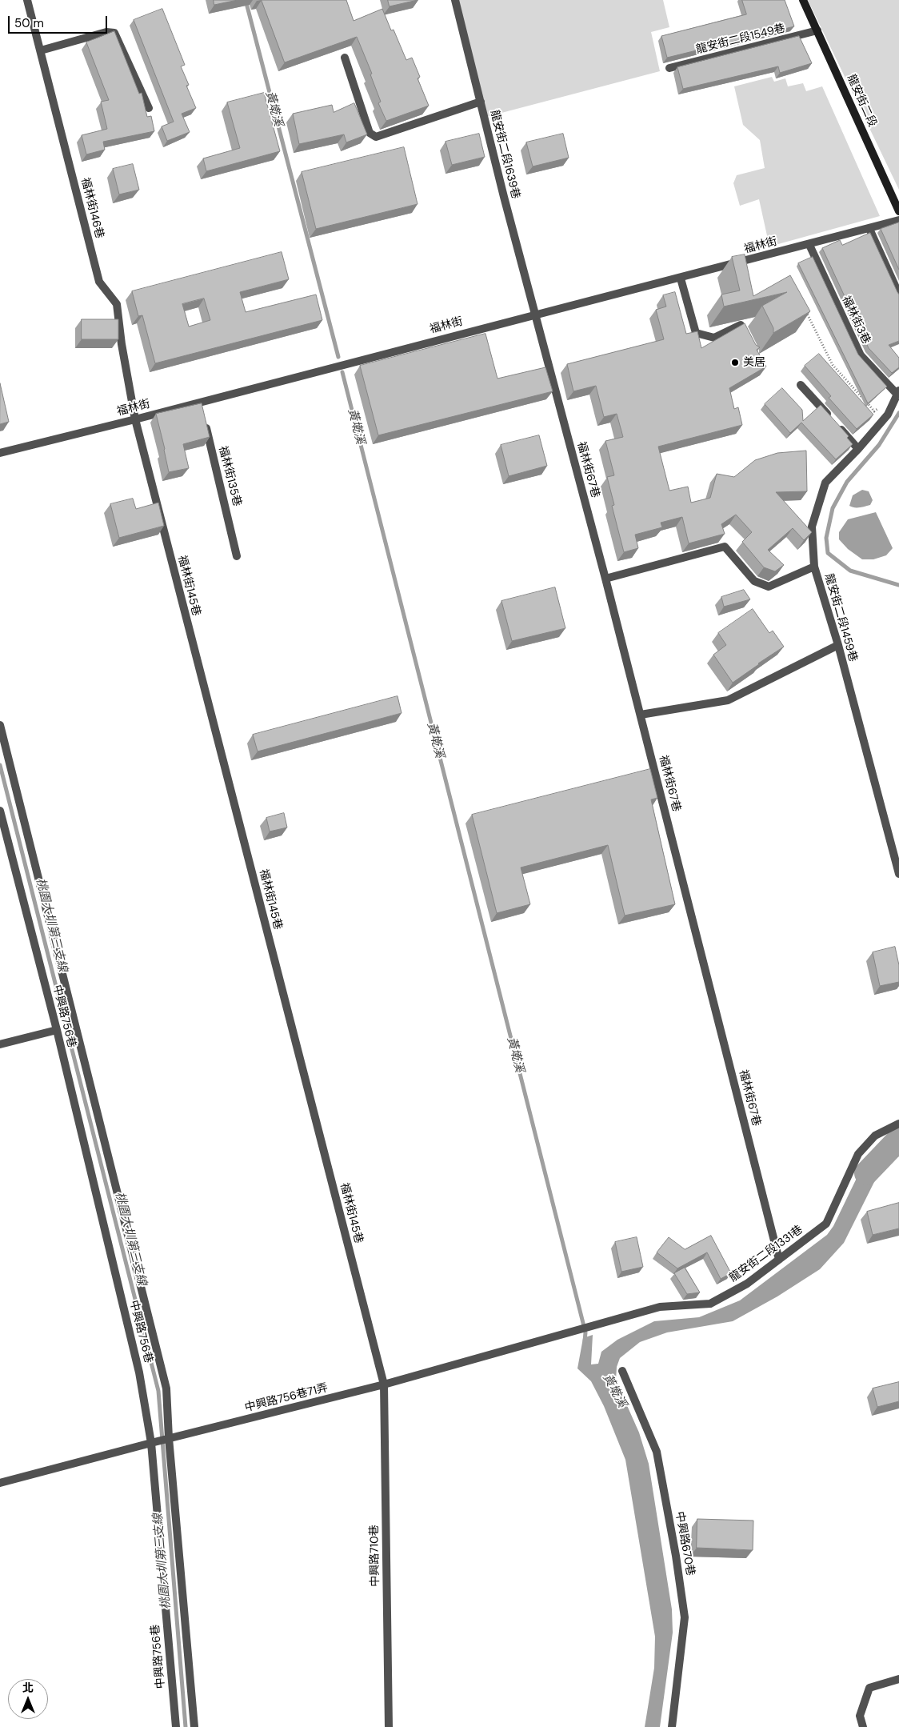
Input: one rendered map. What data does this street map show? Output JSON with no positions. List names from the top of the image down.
{
  "streets": {
    "street": [
      "龍安街二段1549巷",
      "龍安街二段",
      "龍安街二段1639巷",
      "福林街146巷",
      "福林街",
      "福林街3巷",
      "福林街67巷",
      "福林街135巷",
      "福林街145巷",
      "龍安街二段1459巷",
      "中興路756巷",
      "龍安街二段1331巷",
      "中興路756巷71弄",
      "中興路670巷",
      "中興路710巷"
    ]
  },
  "crossings": [
    ["龍安街二段1549巷", "龍安街二段"],
    ["龍安街二段1639巷", "福林街"],
    ["龍安街二段1639巷", "福林街67巷"],
    ["福林街146巷", "福林街"],
    ["福林街146巷", "福林街145巷"],
    ["福林街", "福林街3巷"],
    ["福林街", "福林街67巷"],
    ["福林街", "福林街135巷"],
    ["福林街", "福林街145巷"],
    ["福林街3巷", "龍安街二段1459巷"],
    ["福林街67巷", "龍安街二段1331巷"],
    ["福林街145巷", "中興路756巷71弄"],
    ["福林街145巷", "中興路710巷"],
    ["中興路756巷", "中興路756巷71弄"],
    ["龍安街二段1331巷", "中興路756巷71弄"],
    ["中興路756巷71弄", "中興路710巷"]
  ],
  "water": ["黃墘溪", "桃園大圳第三支線"],
  "places": ["美居"],
  "scale_bar": "50 m",
  "north": "top"
}
